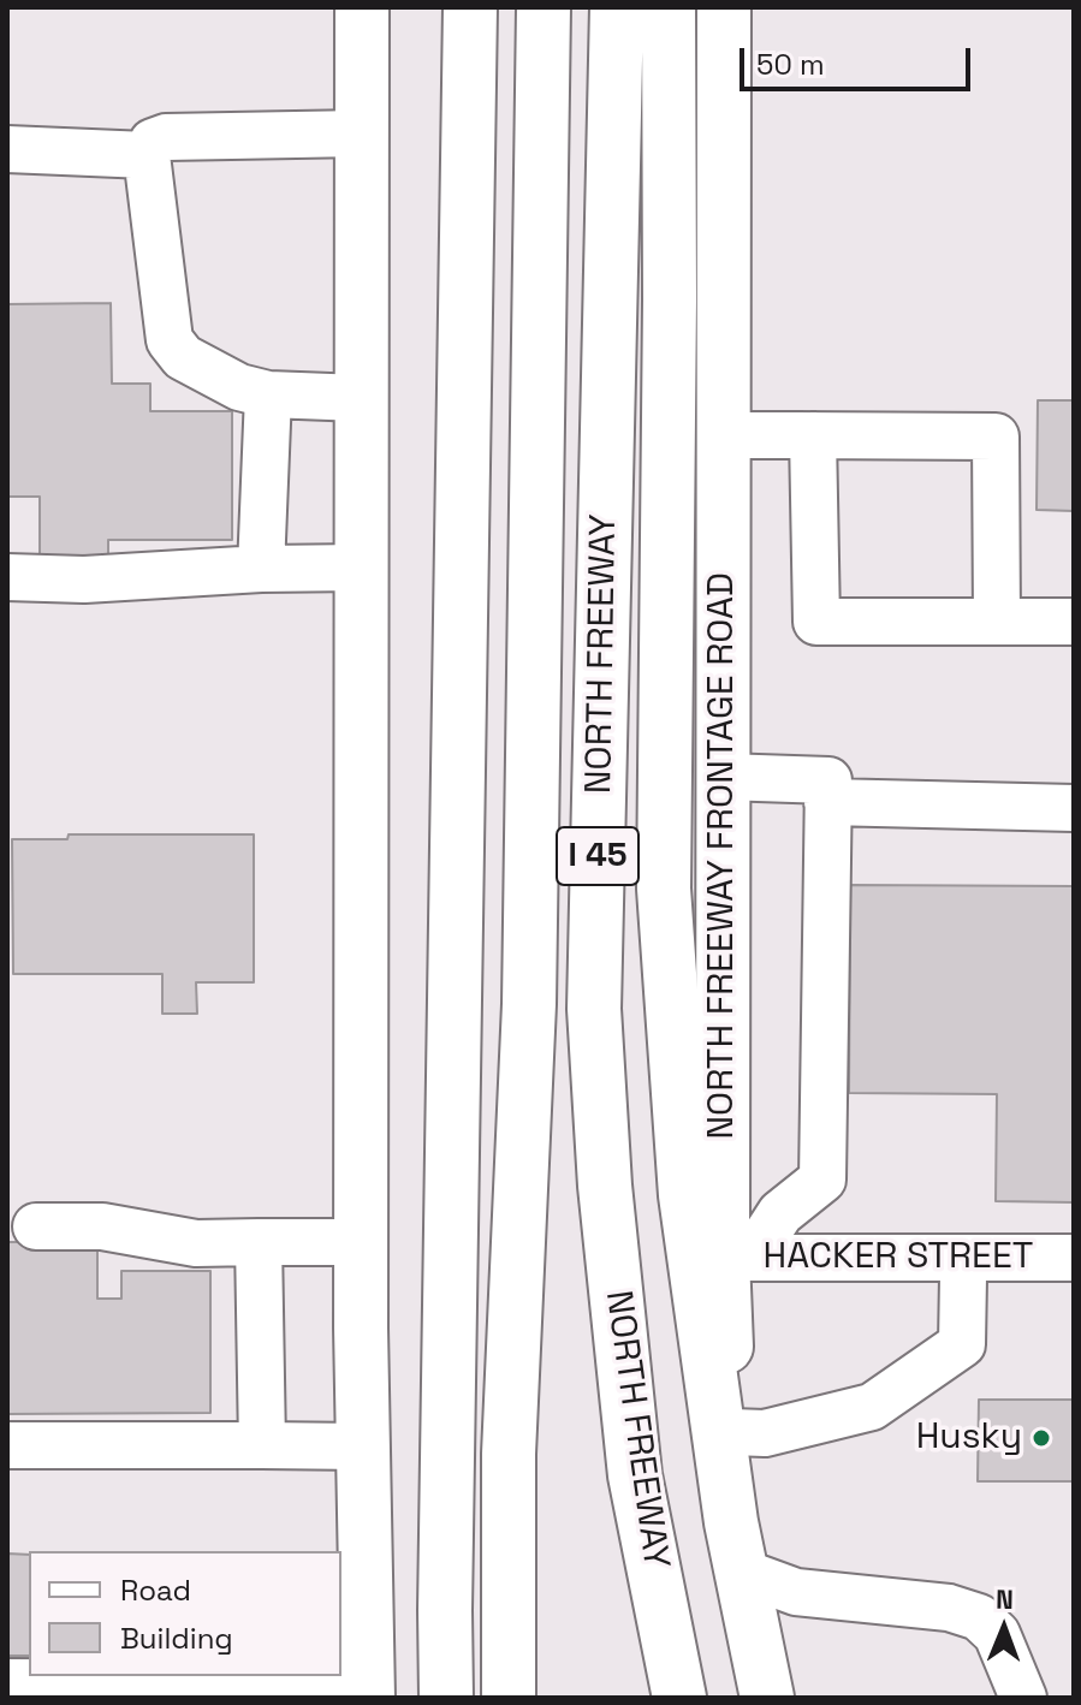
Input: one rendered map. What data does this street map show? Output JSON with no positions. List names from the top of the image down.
{
  "streets": {
    "main road": ["NORTH FREEWAY", "I 45", "NORTH FREEWAY FRONTAGE ROAD"],
    "street": ["HACKER STREET"]
  },
  "crossings": [
    ["NORTH FREEWAY FRONTAGE ROAD", "HACKER STREET"]
  ],
  "places": ["Husky"],
  "legend": ["Road", "Building"],
  "scale_bar": "50 m",
  "north": "top"
}
